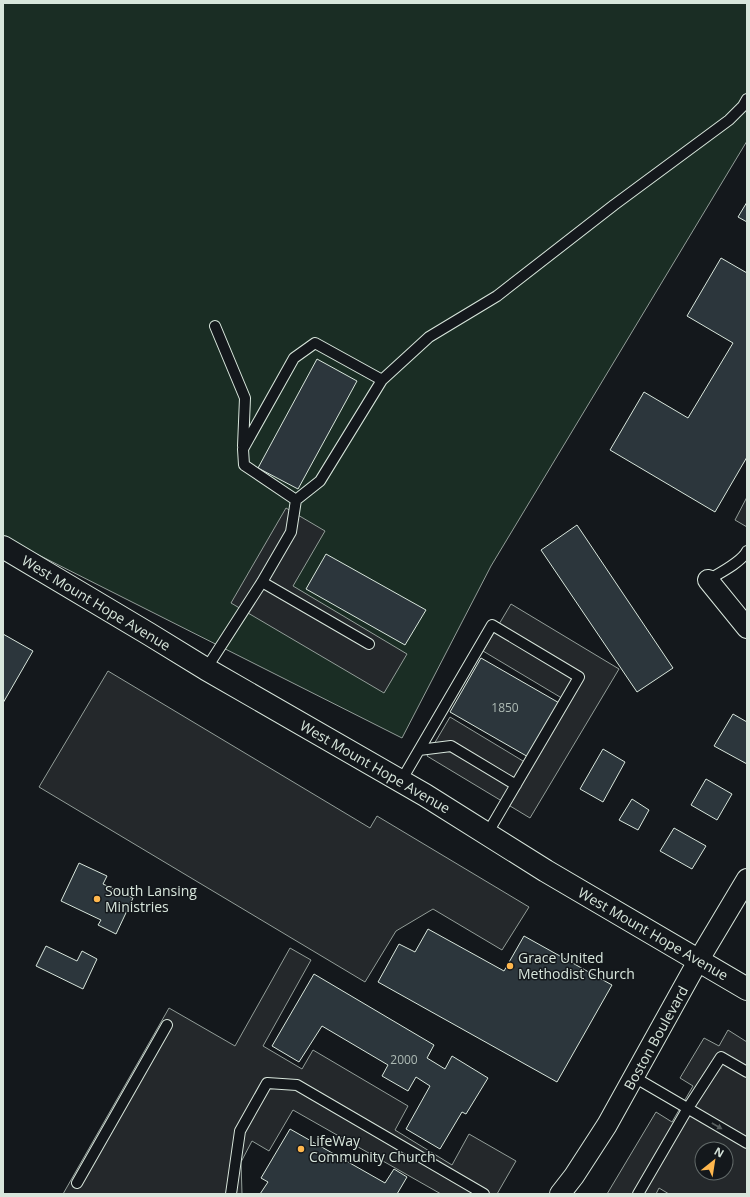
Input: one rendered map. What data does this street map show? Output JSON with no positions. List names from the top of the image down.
{
  "streets": {
    "street": ["West Mount Hope Avenue", "Boston Boulevard"]
  },
  "crossings": [
    ["West Mount Hope Avenue", "Boston Boulevard"]
  ],
  "places": ["South Lansing Ministries", "Grace United Methodist Church", "LifeWay Community Church"],
  "house_numbers": ["1850", "2000"],
  "north": "top right"
}
